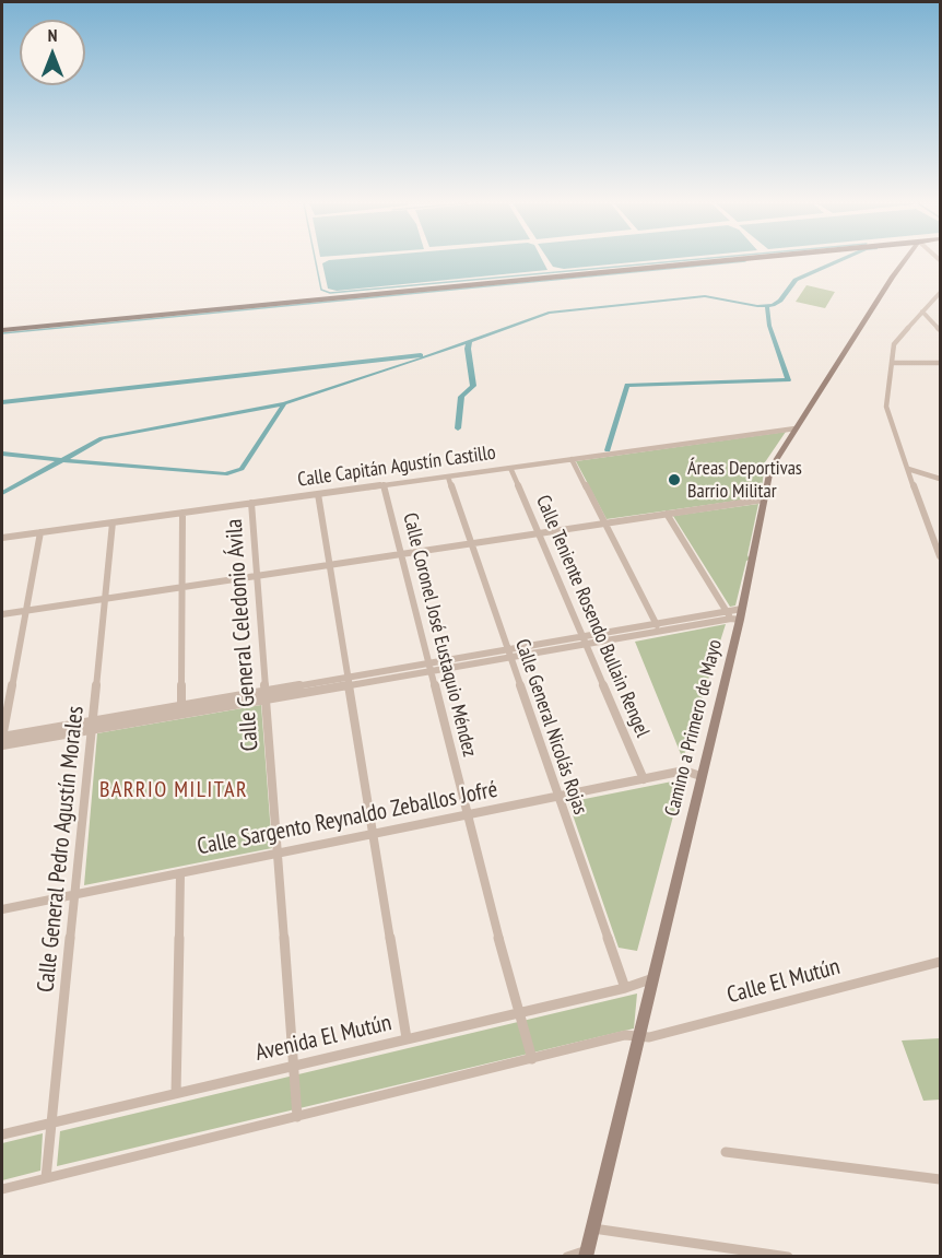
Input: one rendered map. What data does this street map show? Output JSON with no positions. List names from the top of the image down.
{
  "streets": {
    "main road": ["Camino a Primero de Mayo"],
    "street": [
      "Calle Capitán Agustín Castillo",
      "Calle Teniente Rosendo Bullain Rengel",
      "Calle General Celedonio Ávila",
      "Calle Coronel José Eustaquio Méndez",
      "Calle General Nicolás Rojas",
      "Calle Sargento Reynaldo Zeballos Jofré",
      "Calle General Pedro Agustín Morales",
      "Calle El Mutún",
      "Avenida El Mutún"
    ]
  },
  "crossings": [
    ["Calle Capitán Agustín Castillo", "Calle Teniente Rosendo Bullain Rengel"],
    ["Calle Capitán Agustín Castillo", "Calle General Celedonio Ávila"],
    ["Calle Capitán Agustín Castillo", "Calle Coronel José Eustaquio Méndez"],
    ["Calle Capitán Agustín Castillo", "Calle General Nicolás Rojas"],
    ["Calle Capitán Agustín Castillo", "Camino a Primero de Mayo"],
    ["Calle Capitán Agustín Castillo", "Calle General Pedro Agustín Morales"],
    ["Calle Teniente Rosendo Bullain Rengel", "Calle Sargento Reynaldo Zeballos Jofré"],
    ["Calle General Celedonio Ávila", "Calle Sargento Reynaldo Zeballos Jofré"],
    ["Calle General Celedonio Ávila", "Avenida El Mutún"],
    ["Calle Coronel José Eustaquio Méndez", "Calle Sargento Reynaldo Zeballos Jofré"],
    ["Calle Coronel José Eustaquio Méndez", "Avenida El Mutún"],
    ["Calle General Nicolás Rojas", "Calle Sargento Reynaldo Zeballos Jofré"],
    ["Calle General Nicolás Rojas", "Avenida El Mutún"],
    ["Camino a Primero de Mayo", "Calle Sargento Reynaldo Zeballos Jofré"],
    ["Camino a Primero de Mayo", "Calle El Mutún"],
    ["Camino a Primero de Mayo", "Avenida El Mutún"],
    ["Calle Sargento Reynaldo Zeballos Jofré", "Calle General Pedro Agustín Morales"],
    ["Calle General Pedro Agustín Morales", "Avenida El Mutún"]
  ],
  "districts": ["BARRIO MILITAR"],
  "places": ["Áreas Deportivas Barrio Militar"],
  "north": "top"
}
